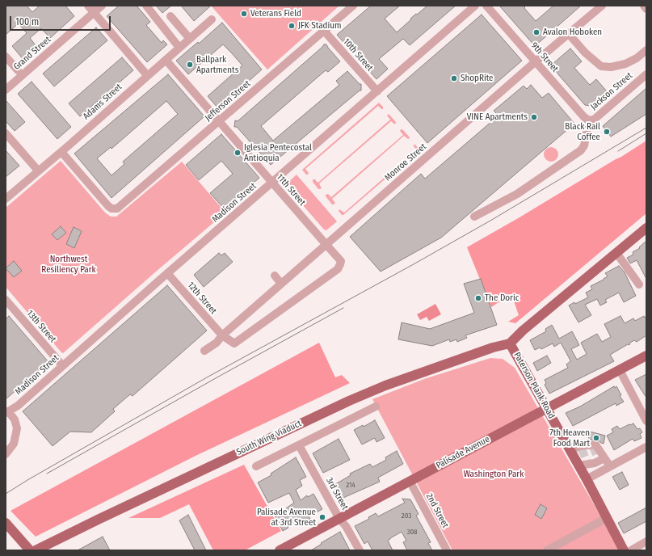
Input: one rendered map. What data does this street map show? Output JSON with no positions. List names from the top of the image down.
{
  "streets": {
    "main road": ["Paterson Plank Road", "South Wing Viaduct", "Palisade Avenue"],
    "street": [
      "Grand Street",
      "10th Street",
      "9th Street",
      "Jackson Street",
      "Jefferson Street",
      "Adams Street",
      "Monroe Street",
      "11th Street",
      "Madison Street",
      "12th Street",
      "13th Street",
      "3rd Street",
      "2nd Street"
    ]
  },
  "crossings": [
    ["10th Street", "Jefferson Street"],
    ["10th Street", "Madison Street"],
    ["9th Street", "Jackson Street"],
    ["9th Street", "Monroe Street"],
    ["Jefferson Street", "Adams Street"],
    ["Jefferson Street", "11th Street"],
    ["Adams Street", "11th Street"],
    ["Monroe Street", "11th Street"],
    ["Monroe Street", "12th Street"],
    ["11th Street", "Madison Street"],
    ["11th Street", "12th Street"],
    ["Madison Street", "12th Street"],
    ["Madison Street", "13th Street"],
    ["Paterson Plank Road", "South Wing Viaduct"],
    ["Paterson Plank Road", "Palisade Avenue"],
    ["Palisade Avenue", "3rd Street"],
    ["Palisade Avenue", "2nd Street"]
  ],
  "parks": ["Northwest Resiliency Park", "Washington Park"],
  "places": [
    "Veterans Field",
    "JFK Stadium",
    "Avalon Hoboken",
    "Ballpark Apartments",
    "ShopRite",
    "VINE Apartments",
    "Black Rail Coffee",
    "Iglesia Pentecostal Antioquia",
    "The Doric",
    "7th Heaven Food Mart",
    "Palisade Avenue at 3rd Street"
  ],
  "house_numbers": ["214", "203", "308"],
  "scale_bar": "100 m"
}
